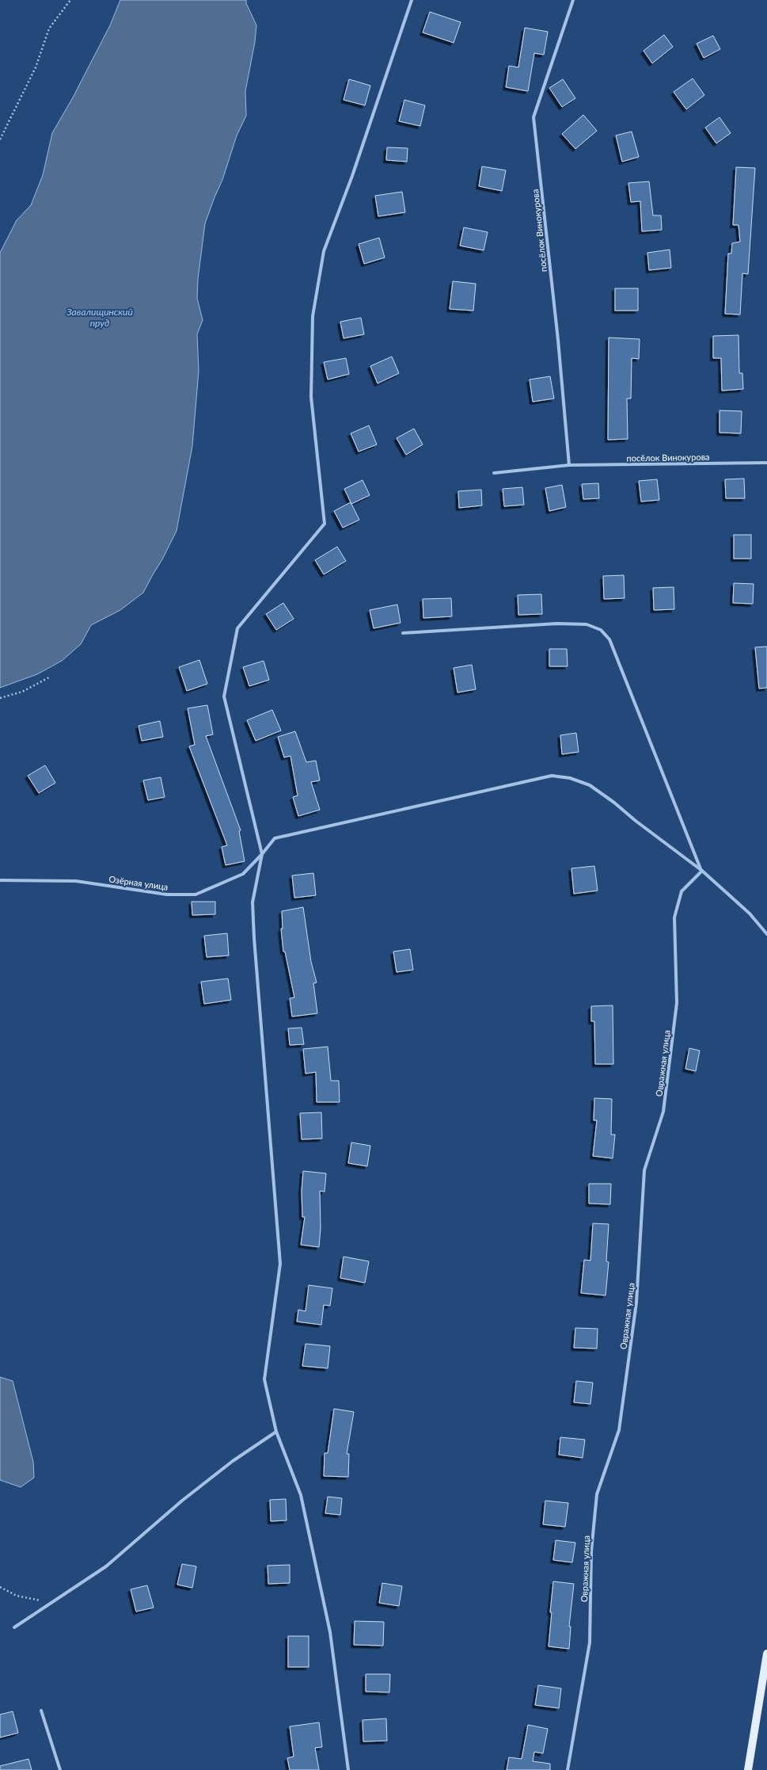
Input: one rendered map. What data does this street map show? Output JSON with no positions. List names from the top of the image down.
{
  "streets": {
    "street": ["посёлок Винокурова", "Озёрная улица", "Овражная улица"]
  },
  "crossings": [
    ["Озёрная улица", "Овражная улица"]
  ],
  "water": ["Завалищинский пруд"]
}
